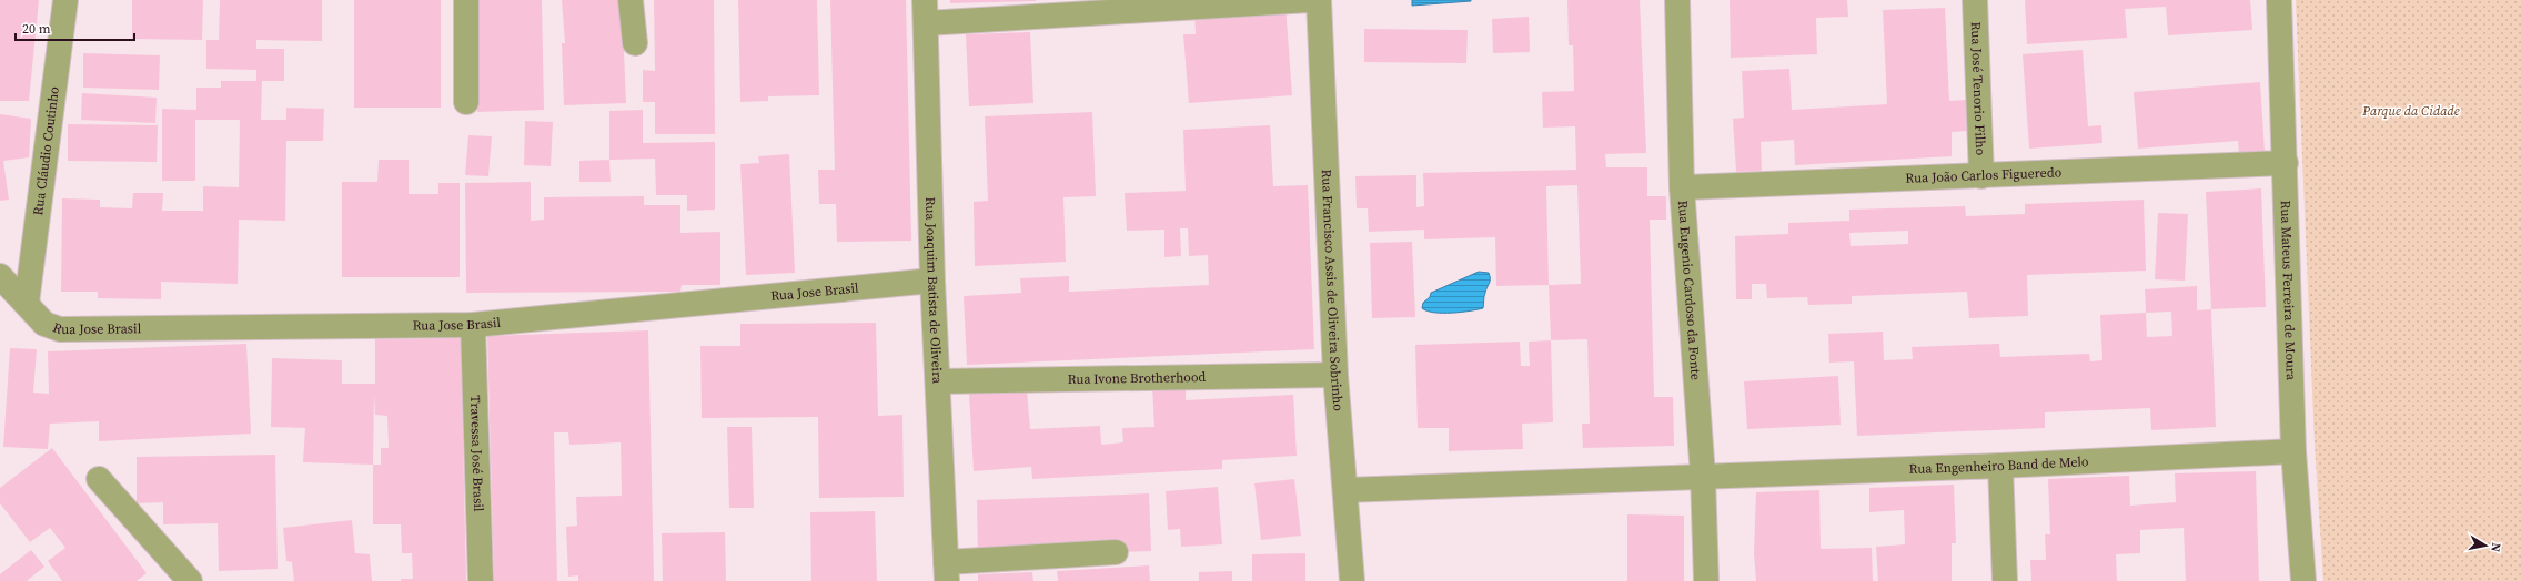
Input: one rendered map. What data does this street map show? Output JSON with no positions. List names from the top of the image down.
{
  "streets": {
    "street": [
      "Rua José Tenorio Filho",
      "Rua Cláudio Coutinho",
      "Rua João Carlos Figueredo",
      "Rua Joaquim Batista de Oliveira",
      "Rua Francisco Assis de Oliveira Sobrinho",
      "Rua Eugenio Cardoso da Fonte",
      "Rua Mateus Ferreira de Moura",
      "Rua Jose Brasil",
      "Rua Ivone Brotherhood",
      "Travessa José Brasil",
      "Rua Engenheiro Band de Melo"
    ]
  },
  "crossings": [
    ["Rua José Tenorio Filho", "Rua João Carlos Figueredo"],
    ["Rua Cláudio Coutinho", "Rua Jose Brasil"],
    ["Rua João Carlos Figueredo", "Rua Eugenio Cardoso da Fonte"],
    ["Rua João Carlos Figueredo", "Rua Mateus Ferreira de Moura"],
    ["Rua Joaquim Batista de Oliveira", "Rua Jose Brasil"],
    ["Rua Joaquim Batista de Oliveira", "Rua Ivone Brotherhood"],
    ["Rua Francisco Assis de Oliveira Sobrinho", "Rua Ivone Brotherhood"],
    ["Rua Francisco Assis de Oliveira Sobrinho", "Rua Engenheiro Band de Melo"],
    ["Rua Eugenio Cardoso da Fonte", "Rua Engenheiro Band de Melo"],
    ["Rua Mateus Ferreira de Moura", "Rua Engenheiro Band de Melo"],
    ["Rua Jose Brasil", "Travessa José Brasil"]
  ],
  "parks": ["Parque da Cidade"],
  "scale_bar": "20 m",
  "north": "right"
}
